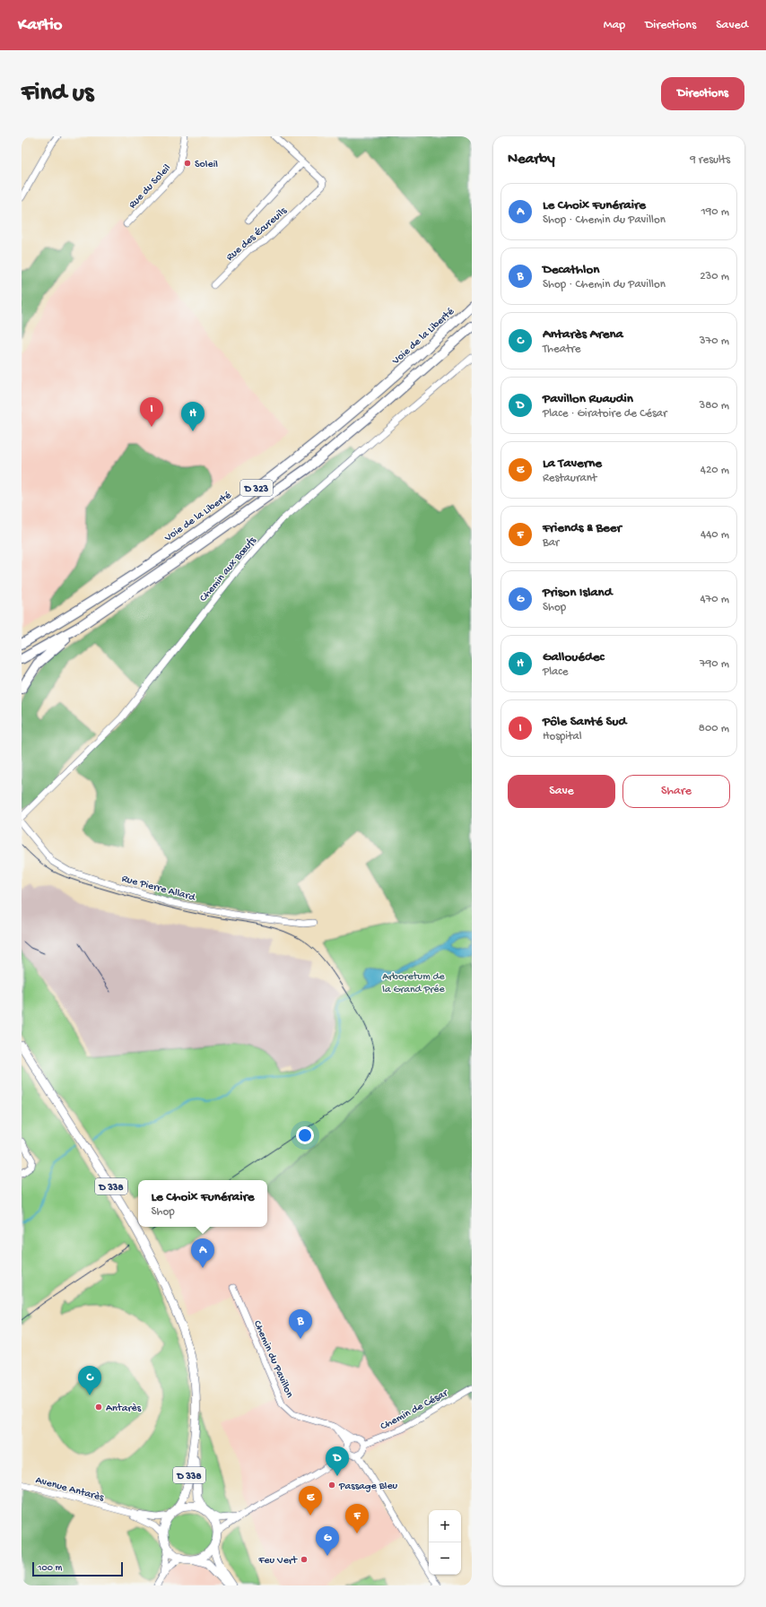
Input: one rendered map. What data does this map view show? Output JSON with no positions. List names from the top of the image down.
{
  "streets": {
    "highway": ["Voie de la Liberté", "D 323"],
    "main road": ["D 338"],
    "street": [
      "Rue du Soleil",
      "Rue des Écureuils",
      "Chemin aux Bœufs",
      "Rue Pierre Allard",
      "Chemin du Pavillon",
      "Chemin de César",
      "Avenue Antarès"
    ]
  },
  "crossings": [
    ["D 338", "Avenue Antarès"],
    ["Chemin du Pavillon", "Chemin de César"]
  ],
  "parks": ["Arboretum de la Grand Prée"],
  "places": [
    "Soleil",
    "Antarès",
    "Passage Bleu",
    "Feu Vert"
  ],
  "scale_bar": "100 m",
  "page": {
    "header": "Kartio",
    "nav": ["Map", "Directions", "Saved"],
    "buttons": [
      "Directions",
      ["Save", "Share"]
    ],
    "title": "Find us",
    "heading": ["Nearby", "9 results"],
    "list": [
      {
        "mark": "A",
        "name": "Le Choix Funéraire",
        "note": "Shop · Chemin du Pavillon",
        "value": "190 m"
      },
      {
        "mark": "B",
        "name": "Decathlon",
        "note": "Shop · Chemin du Pavillon",
        "value": "230 m"
      },
      {
        "mark": "C",
        "name": "Antarès Arena",
        "note": "Theatre",
        "value": "370 m"
      },
      {
        "mark": "D",
        "name": "Pavillon Ruaudin",
        "note": "Place · Giratoire de César",
        "value": "380 m"
      },
      {
        "mark": "E",
        "name": "La Taverne",
        "note": "Restaurant",
        "value": "420 m"
      },
      {
        "mark": "F",
        "name": "Friends & Beer",
        "note": "Bar",
        "value": "440 m"
      },
      {
        "mark": "G",
        "name": "Prison Island",
        "note": "Shop",
        "value": "470 m"
      },
      {
        "mark": "H",
        "name": "Gallouédec",
        "note": "Place",
        "value": "790 m"
      },
      {
        "mark": "I",
        "name": "Pôle Santé Sud",
        "note": "Hospital",
        "value": "800 m"
      }
    ],
    "pins": [
      "I",
      "H",
      "A",
      "B",
      "C",
      "D",
      "E",
      "F",
      "G"
    ],
    "popup": ["Le Choix Funéraire", "Shop"],
    "map_buttons": ["+", "−"],
    "scale": "100 m"
  }
}
